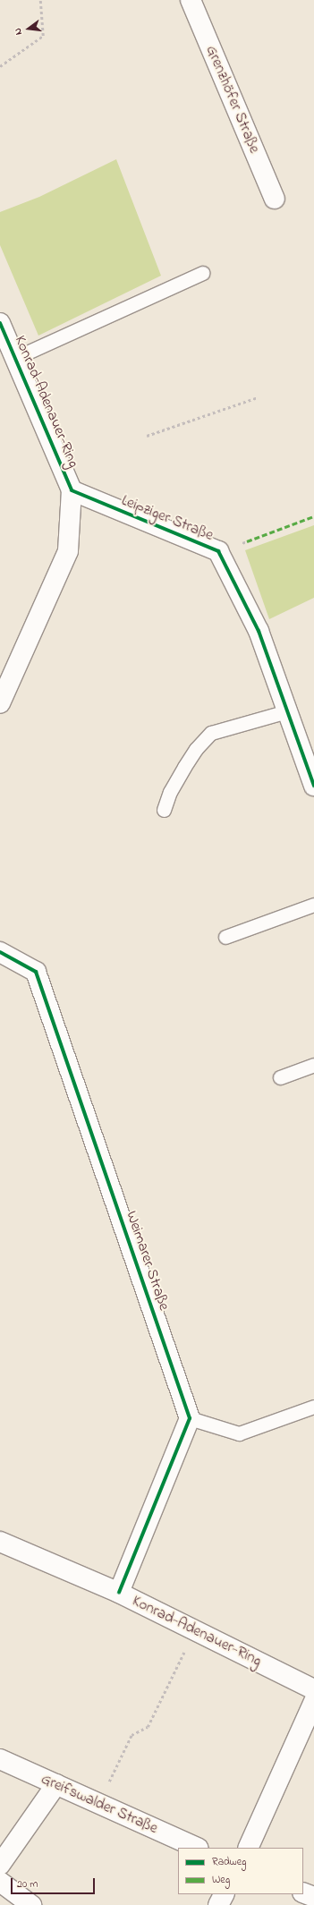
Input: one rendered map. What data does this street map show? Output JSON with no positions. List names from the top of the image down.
{
  "streets": {
    "street": [
      "Grenzhöfer Straße",
      "Konrad-Adenauer-Ring",
      "Leipziger Straße",
      "Weimarer Straße",
      "Greifswalder Straße"
    ]
  },
  "crossings": [
    ["Konrad-Adenauer-Ring", "Leipziger Straße"]
  ],
  "legend": ["Radweg", "Weg"],
  "scale_bar": "20 m",
  "north": "left"
}
